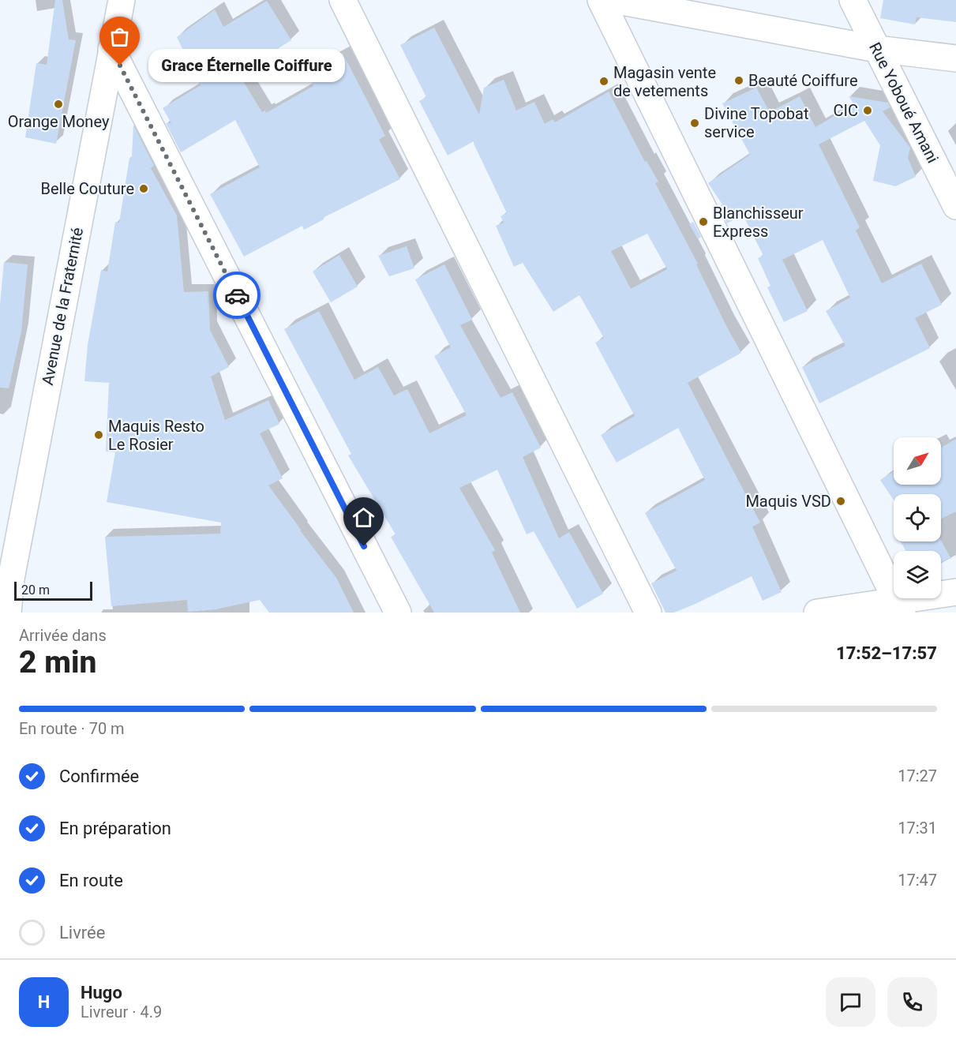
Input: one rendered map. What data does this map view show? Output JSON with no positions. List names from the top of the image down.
{
  "streets": {
    "street": ["Rue Yoboué Amani", "Avenue de la Fraternité"]
  },
  "places": [
    "Grace Éternelle Coiffure",
    "Beauté Coiffure",
    "Magasin vente de vetements",
    "Orange Money",
    "CIC",
    "Divine Topobat service",
    "Belle Couture",
    "Blanchisseur Express",
    "Maquis Resto Le Rosier",
    "Maquis VSD"
  ],
  "scale_bar": "20 m",
  "north": "top right",
  "page": {
    "bubble": "Grace Éternelle Coiffure",
    "scale": "20 m",
    "heading": ["2 min", "Arrivée dans", "17:52–17:57"],
    "panel": ["Hugo", "Livreur · 4.9"],
    "bar": "En route · 70 m",
    "list": [
      ["Confirmée", "17:27"],
      ["En préparation", "17:31"],
      ["En route", "17:47"],
      "Livrée"
    ],
    "round": "H"
  }
}
